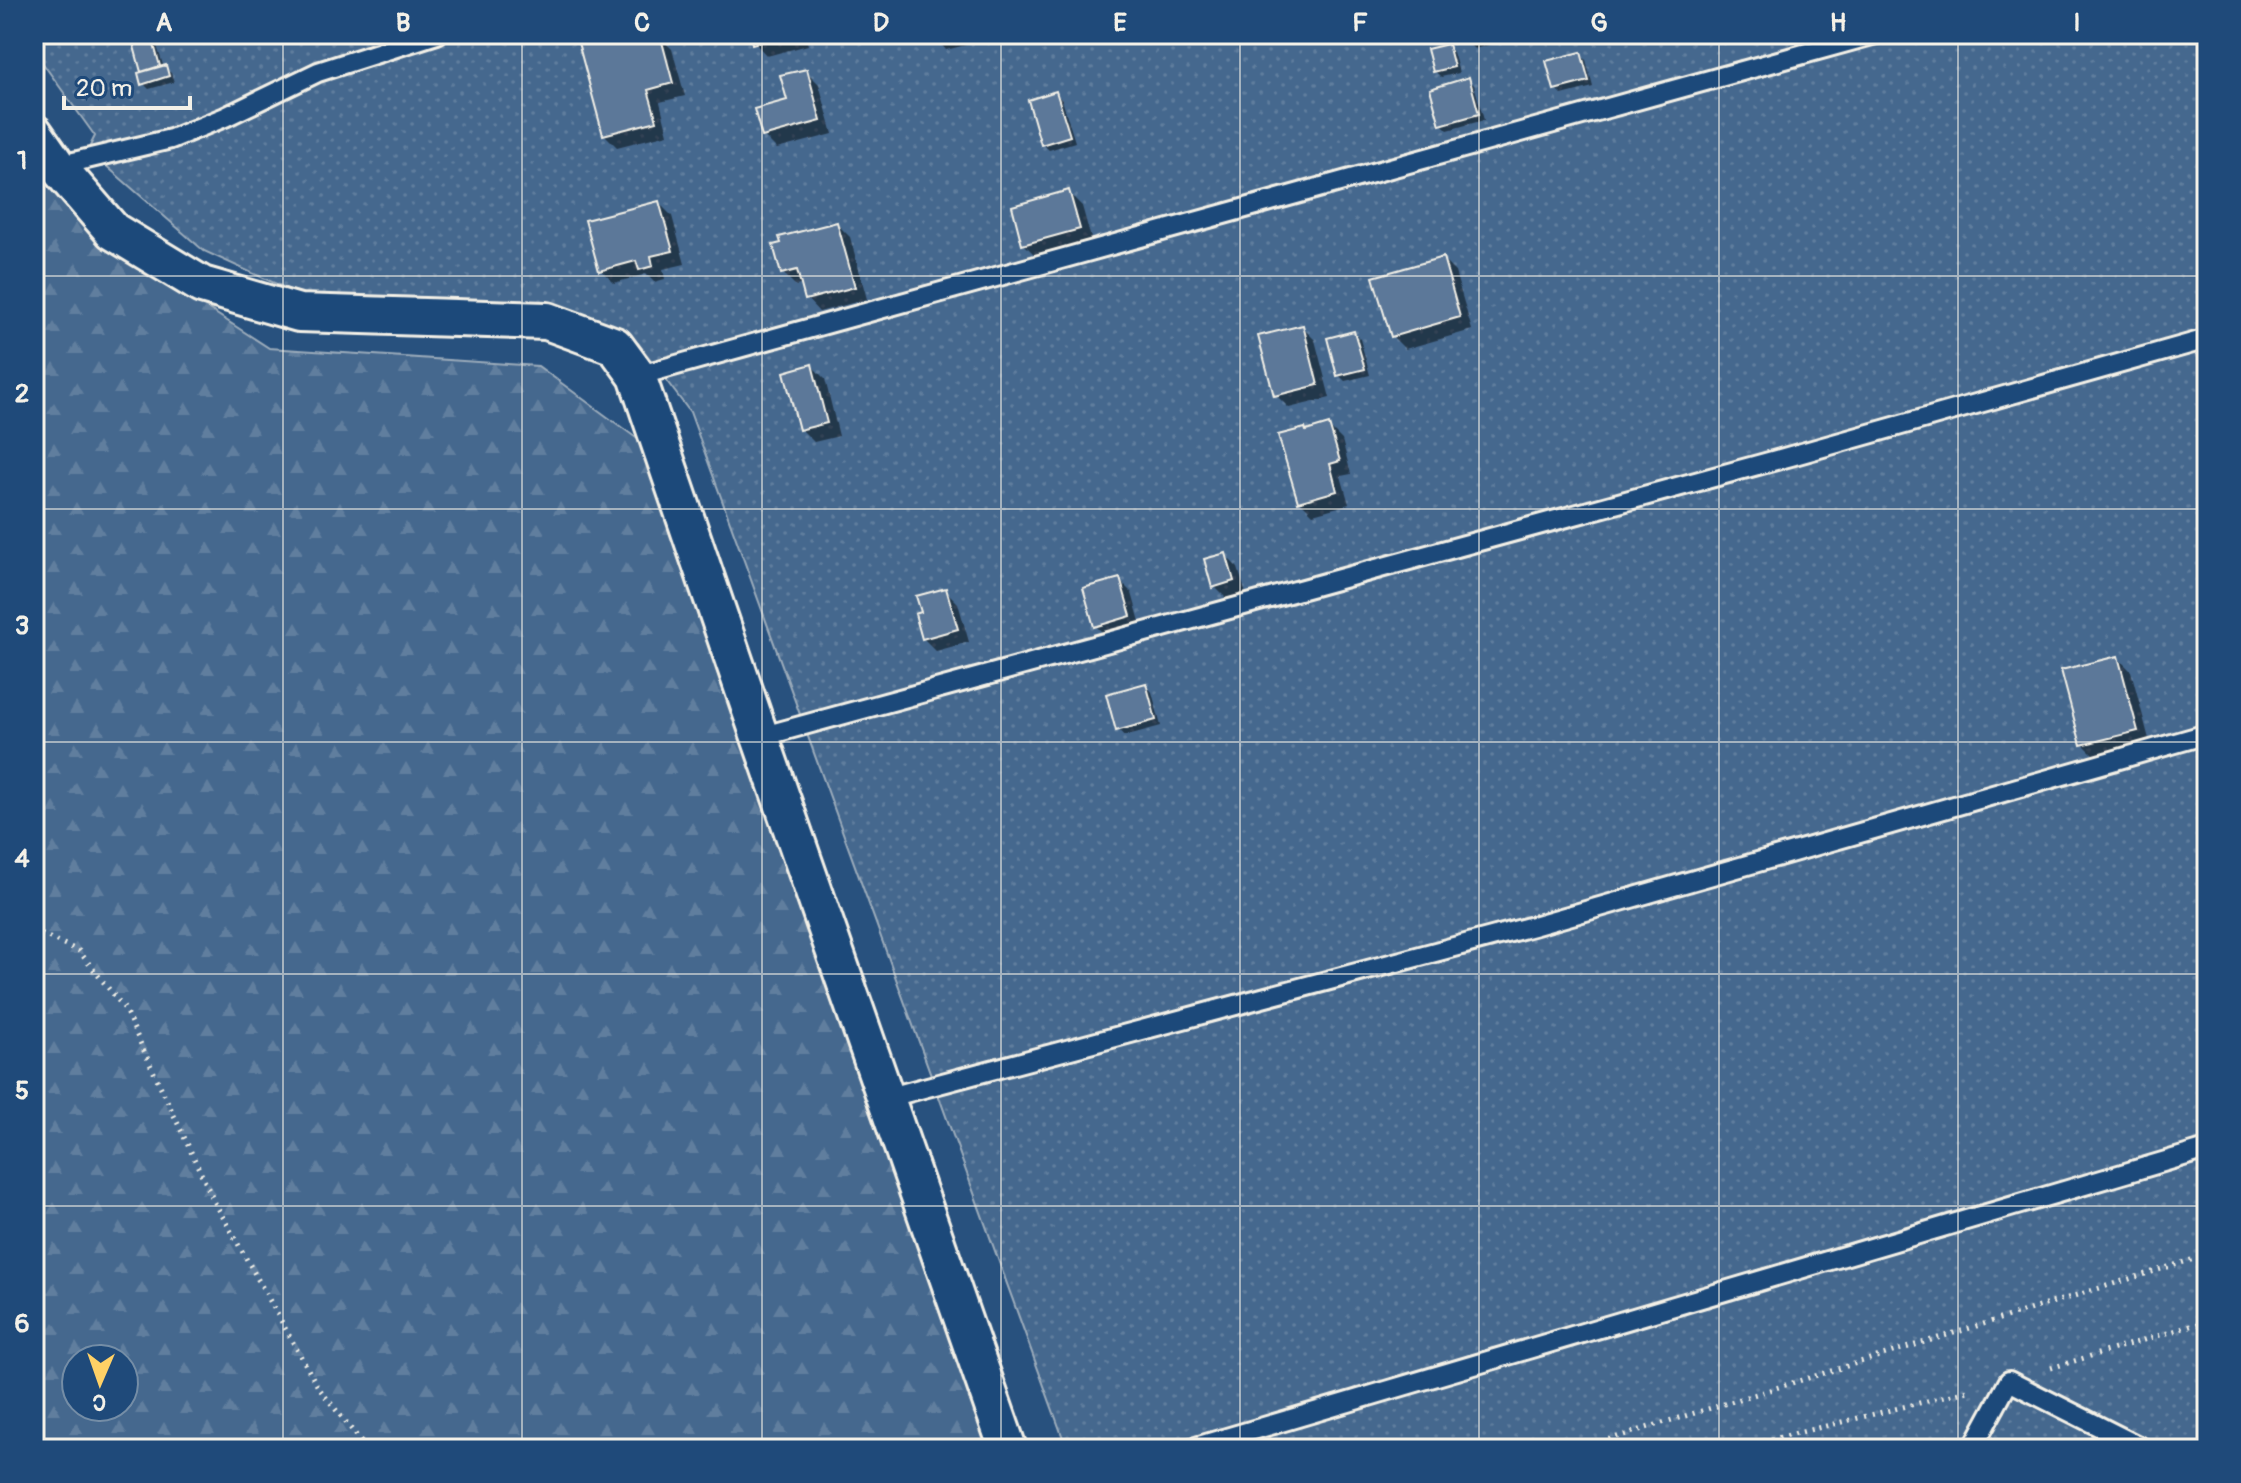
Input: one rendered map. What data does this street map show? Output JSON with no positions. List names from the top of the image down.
{
  "scale_bar": "20 m",
  "north": "bottom",
  "grid": {
    "columns": [
      "A",
      "B",
      "C",
      "D",
      "E",
      "F",
      "G",
      "H",
      "I"
    ],
    "rows": [
      "1",
      "2",
      "3",
      "4",
      "5",
      "6"
    ]
  }
}
